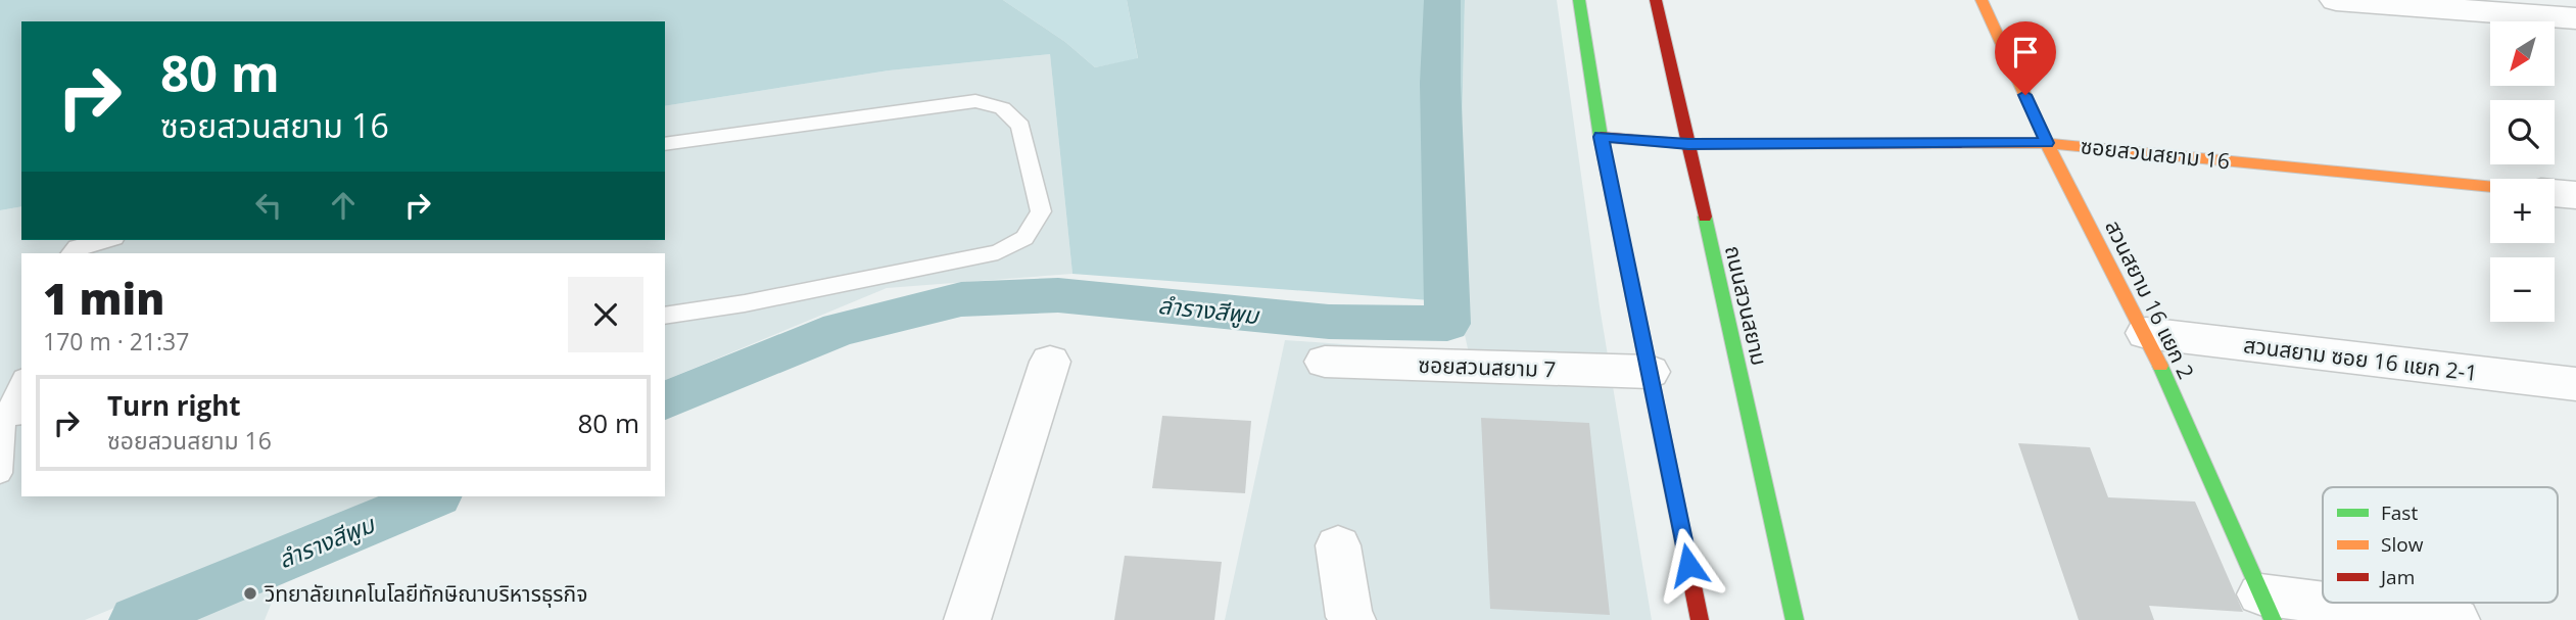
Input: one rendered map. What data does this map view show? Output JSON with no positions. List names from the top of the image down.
{
  "streets": {
    "street": [
      "ซอยสวนสยาม 16",
      "สวนสยาม 16 แยก 2",
      "ถนนสวนสยาม",
      "สวนสยาม ซอย 16 แยก 2-1",
      "ซอยสวนสยาม 7"
    ]
  },
  "crossings": [
    ["ซอยสวนสยาม 16", "สวนสยาม 16 แยก 2"],
    ["ซอยสวนสยาม 16", "ถนนสวนสยาม"],
    ["สวนสยาม 16 แยก 2", "สวนสยาม ซอย 16 แยก 2-1"]
  ],
  "water": ["ลำรางสีพูม"],
  "places": ["วิทยาลัยเทคโนโลยีทักษิณาบริหารธุรกิจ"],
  "legend": ["Fast", "Slow", "Jam"],
  "north": "bottom left",
  "page": {
    "map_buttons": ["+", "−"],
    "turn": ["80 m", "ซอยสวนสยาม 16"],
    "heading": ["1 min", "170 m · 21:37"],
    "list": [
      {
        "name": "Turn right",
        "note": "ซอยสวนสยาม 16",
        "value": "80 m"
      }
    ]
  }
}
